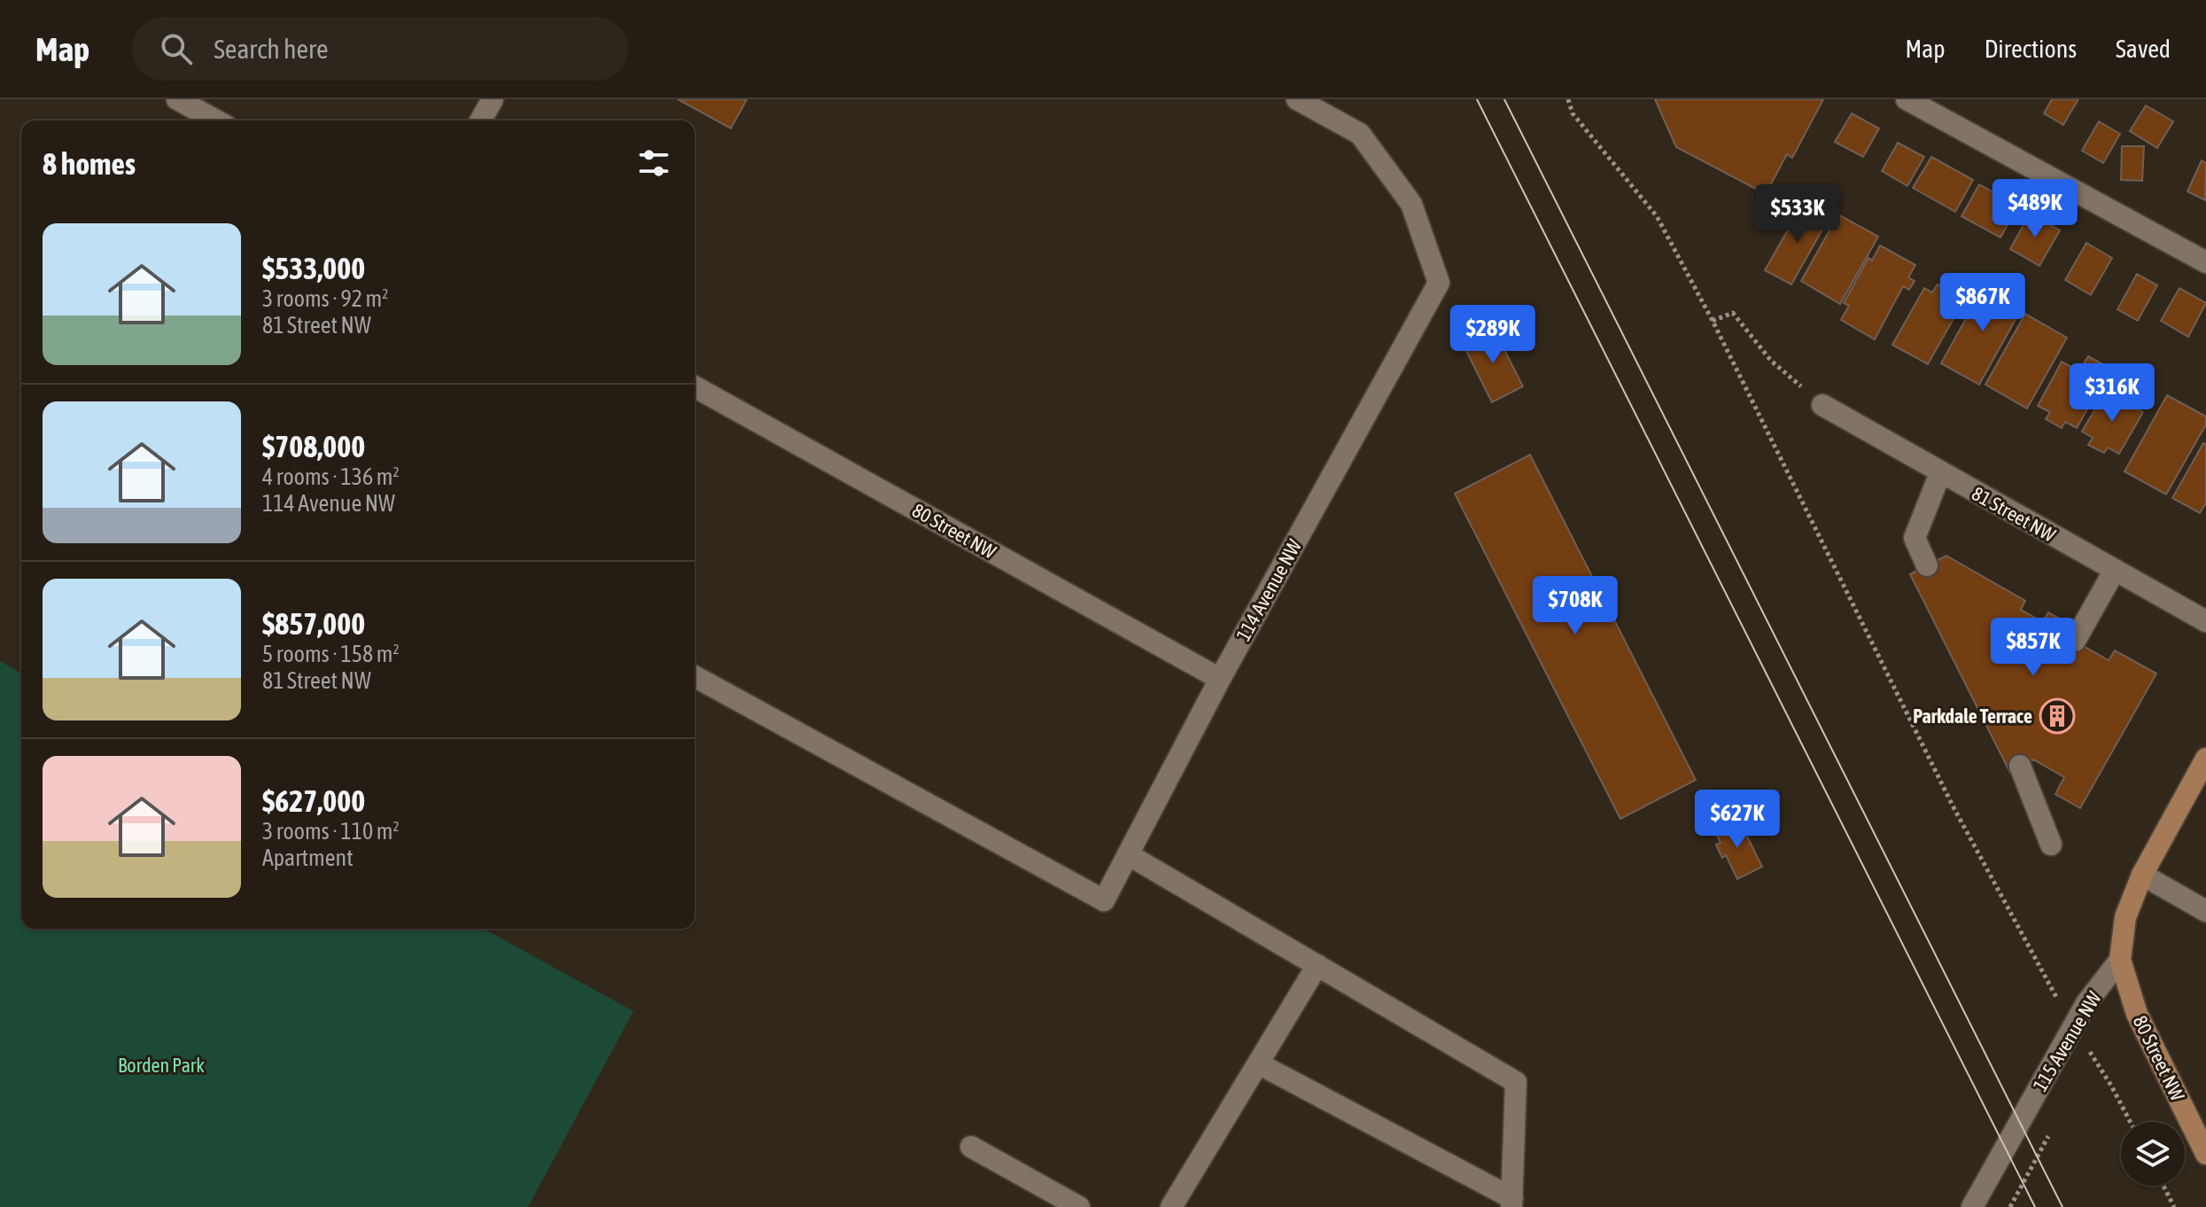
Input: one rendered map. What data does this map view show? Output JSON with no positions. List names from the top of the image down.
{
  "streets": {
    "street": [
      "81 Street NW",
      "80 Street NW",
      "114 Avenue NW",
      "115 Avenue NW"
    ]
  },
  "crossings": [
    ["80 Street NW", "114 Avenue NW"],
    ["80 Street NW", "115 Avenue NW"]
  ],
  "parks": ["Borden Park"],
  "places": {
    "building": ["Parkdale Terrace"]
  },
  "page": {
    "header": "Map",
    "search": "Search here",
    "nav": ["Map", "Directions", "Saved"],
    "heading": "8 homes",
    "price": [
      "$489K",
      "$533K",
      "$867K",
      "$289K",
      "$316K",
      "$708K",
      "$857K",
      "$627K"
    ],
    "list": [
      {
        "name": "$533,000",
        "note": "3 rooms · 92 m² · 81 Street NW"
      },
      {
        "name": "$708,000",
        "note": "4 rooms · 136 m² · 114 Avenue NW"
      },
      {
        "name": "$857,000",
        "note": "5 rooms · 158 m² · 81 Street NW"
      },
      {
        "name": "$627,000",
        "note": "3 rooms · 110 m² · Apartment"
      }
    ]
  }
}
